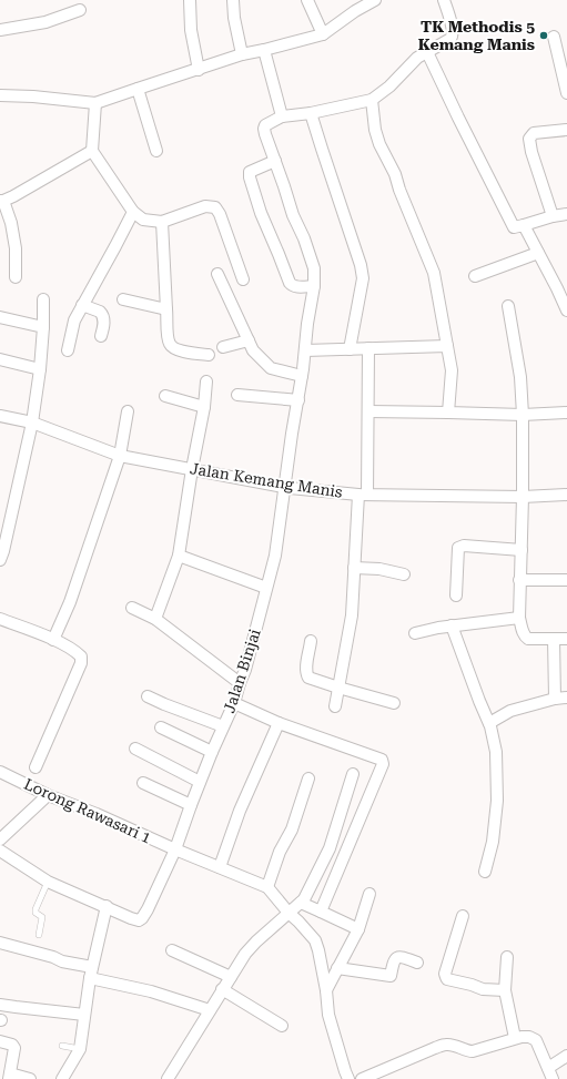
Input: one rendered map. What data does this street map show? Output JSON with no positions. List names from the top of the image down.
{
  "streets": {
    "street": ["Jalan Kemang Manis", "Jalan Binjai", "Lorong Rawasari 1"]
  },
  "crossings": [
    ["Jalan Kemang Manis", "Jalan Binjai"],
    ["Jalan Binjai", "Lorong Rawasari 1"]
  ],
  "places": ["TK Methodis 5 Kemang Manis"]
}
